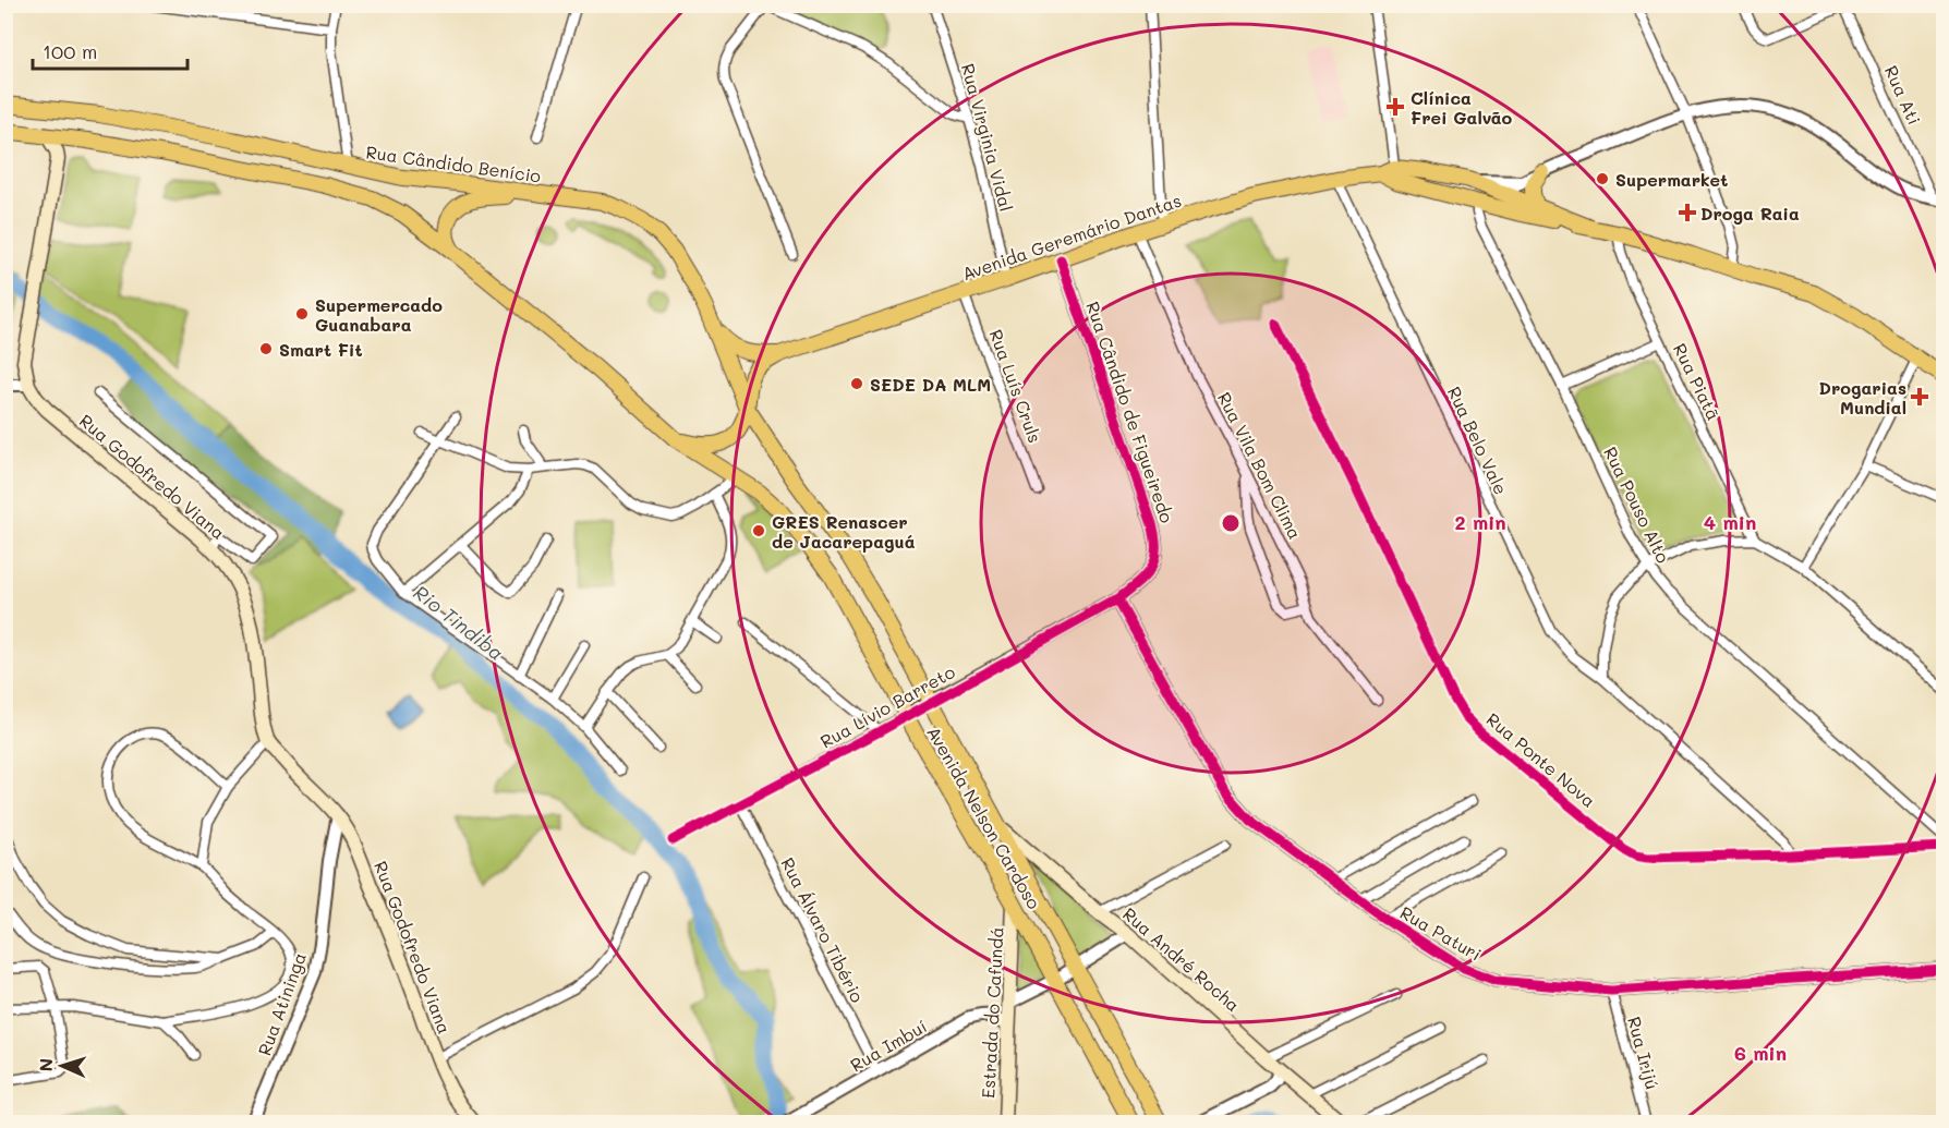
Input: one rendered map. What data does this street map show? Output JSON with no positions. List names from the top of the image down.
{
  "streets": {
    "main road": [
      "Rua Cândido Benício",
      "Avenida Geremário Dantas",
      "Rua Godofredo Viana",
      "Avenida Nelson Cardoso",
      "Rua André Rocha",
      "Estrada do Cafundá"
    ],
    "street": [
      "Rua Ati",
      "Rua Virginia Vidal",
      "Rua Piatã",
      "Rua Luís Cruls",
      "Rua Cândido de Figueiredo",
      "Rua Belo Vale",
      "Rua Vila Bom Clima",
      "Rua Pouso Alto",
      "Rua Lívio Barreto",
      "Rua Ponte Nova",
      "Rua Álvaro Tibério",
      "Rua Paturi",
      "Rua Atininga",
      "Rua Imbuí",
      "Rua Irijú"
    ]
  },
  "crossings": [
    ["Rua Virginia Vidal", "Avenida Geremário Dantas"],
    ["Rua Cândido Benício", "Avenida Geremário Dantas"],
    ["Rua Cândido Benício", "Avenida Nelson Cardoso"],
    ["Avenida Geremário Dantas", "Rua Piatã"],
    ["Avenida Geremário Dantas", "Rua Luís Cruls"],
    ["Avenida Geremário Dantas", "Rua Cândido de Figueiredo"],
    ["Avenida Geremário Dantas", "Rua Belo Vale"],
    ["Avenida Geremário Dantas", "Rua Vila Bom Clima"],
    ["Avenida Geremário Dantas", "Rua Pouso Alto"],
    ["Avenida Geremário Dantas", "Avenida Nelson Cardoso"],
    ["Rua Cândido de Figueiredo", "Rua Lívio Barreto"],
    ["Rua Cândido de Figueiredo", "Rua Paturi"],
    ["Rua Belo Vale", "Rua Ponte Nova"],
    ["Rua Godofredo Viana", "Rua Atininga"],
    ["Rua Lívio Barreto", "Avenida Nelson Cardoso"],
    ["Rua Lívio Barreto", "Rua Álvaro Tibério"],
    ["Rua Lívio Barreto", "Rua Paturi"],
    ["Avenida Nelson Cardoso", "Rua André Rocha"],
    ["Avenida Nelson Cardoso", "Estrada do Cafundá"],
    ["Rua Álvaro Tibério", "Rua Imbuí"],
    ["Rua Paturi", "Rua Irijú"],
    ["Estrada do Cafundá", "Rua Imbuí"]
  ],
  "water": ["Rio Tindiba"],
  "places": {
    "health": ["Clínica Frei Galvão", "Droga Raia", "Drogarias Mundial"],
    "other": [
      "Supermarket",
      "Supermercado Guanabara",
      "Smart Fit",
      "SEDE DA MLM",
      "GRES Renascer de Jacarepaguá"
    ]
  },
  "scale_bar": "100 m",
  "north": "left",
  "rings": ["2 min", "4 min", "6 min"]
}
